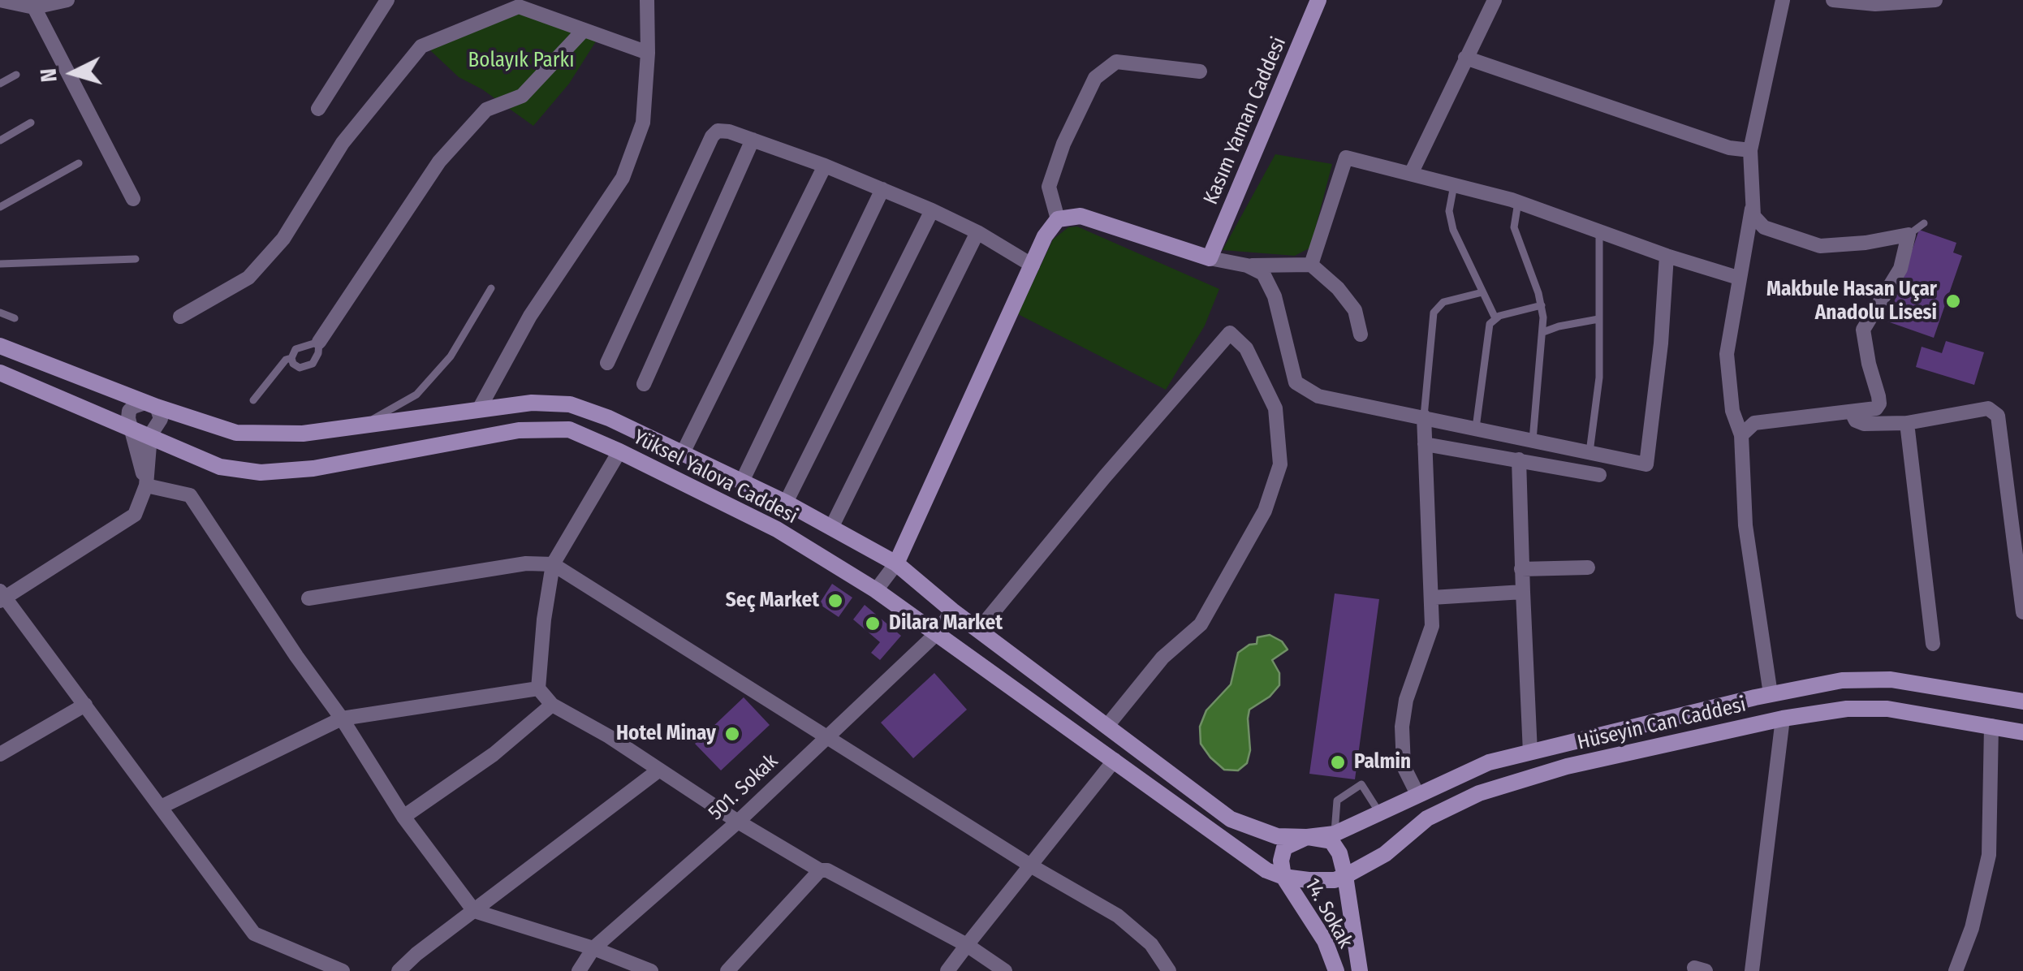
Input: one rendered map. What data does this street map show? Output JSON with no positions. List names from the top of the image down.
{
  "streets": {
    "main road": [
      "Kasım Yaman Caddesi",
      "Yüksel Yalova Caddesi",
      "Hüseyin Can Caddesi",
      "14. Sokak"
    ],
    "street": ["501. Sokak"]
  },
  "crossings": [
    ["Yüksel Yalova Caddesi", "Hüseyin Can Caddesi"],
    ["Yüksel Yalova Caddesi", "501. Sokak"],
    ["Yüksel Yalova Caddesi", "14. Sokak"]
  ],
  "parks": ["Bolayık Parkı"],
  "places": [
    "Makbule Hasan Uçar Anadolu Lisesi",
    "Seç Market",
    "Dilara Market",
    "Hotel Minay",
    "Palmin"
  ],
  "north": "left"
}
